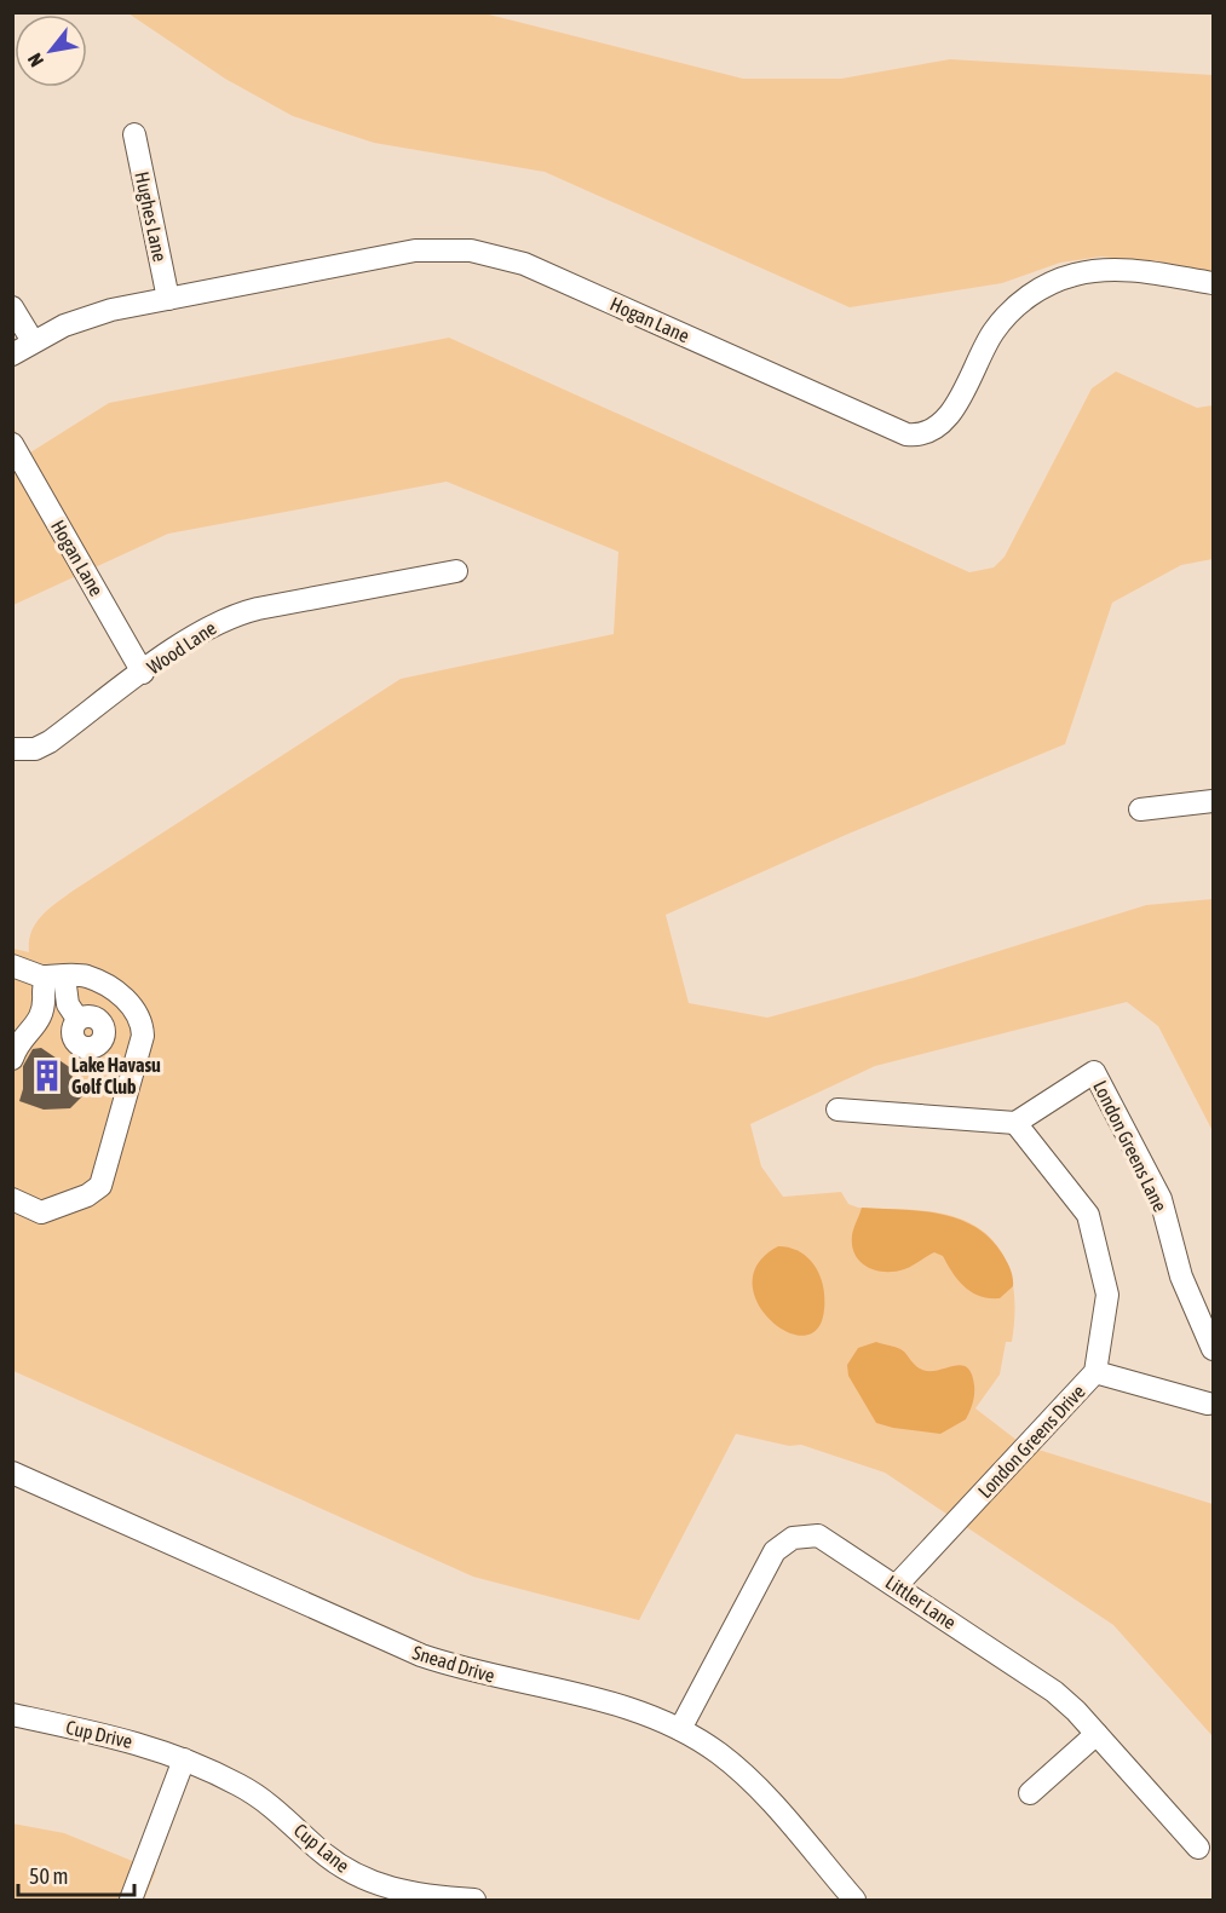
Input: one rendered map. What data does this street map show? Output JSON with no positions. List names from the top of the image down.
{
  "streets": {
    "street": [
      "Hughes Lane",
      "Hogan Lane",
      "Wood Lane",
      "London Greens Lane",
      "London Greens Drive",
      "Littler Lane",
      "Snead Drive",
      "Cup Drive",
      "Cup Lane"
    ]
  },
  "crossings": [
    ["Hughes Lane", "Hogan Lane"],
    ["Hogan Lane", "Wood Lane"],
    ["London Greens Lane", "London Greens Drive"],
    ["London Greens Drive", "Littler Lane"],
    ["Littler Lane", "Snead Drive"],
    ["Cup Drive", "Cup Lane"]
  ],
  "places": {
    "building": ["Lake Havasu Golf Club"]
  },
  "scale_bar": "50 m",
  "north": "bottom left"
}
